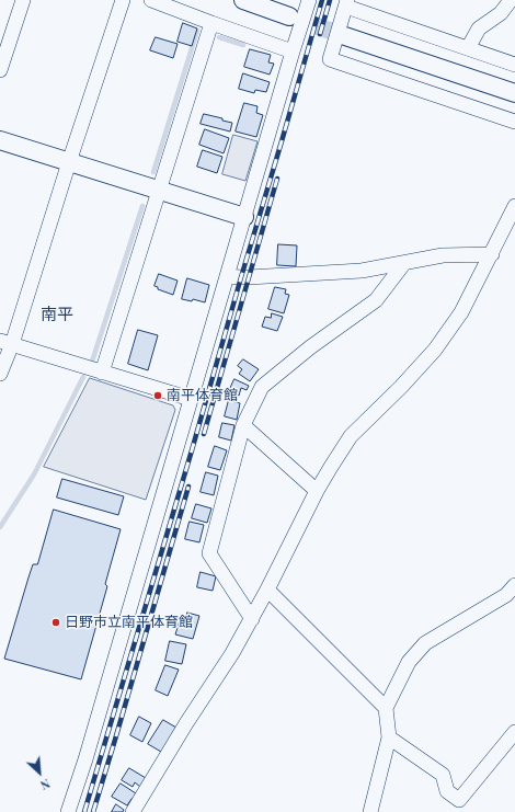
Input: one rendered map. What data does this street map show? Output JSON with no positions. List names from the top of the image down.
{
  "districts": ["南平"],
  "places": ["南平体育館", "日野市立南平体育館"],
  "north": "bottom right"
}
